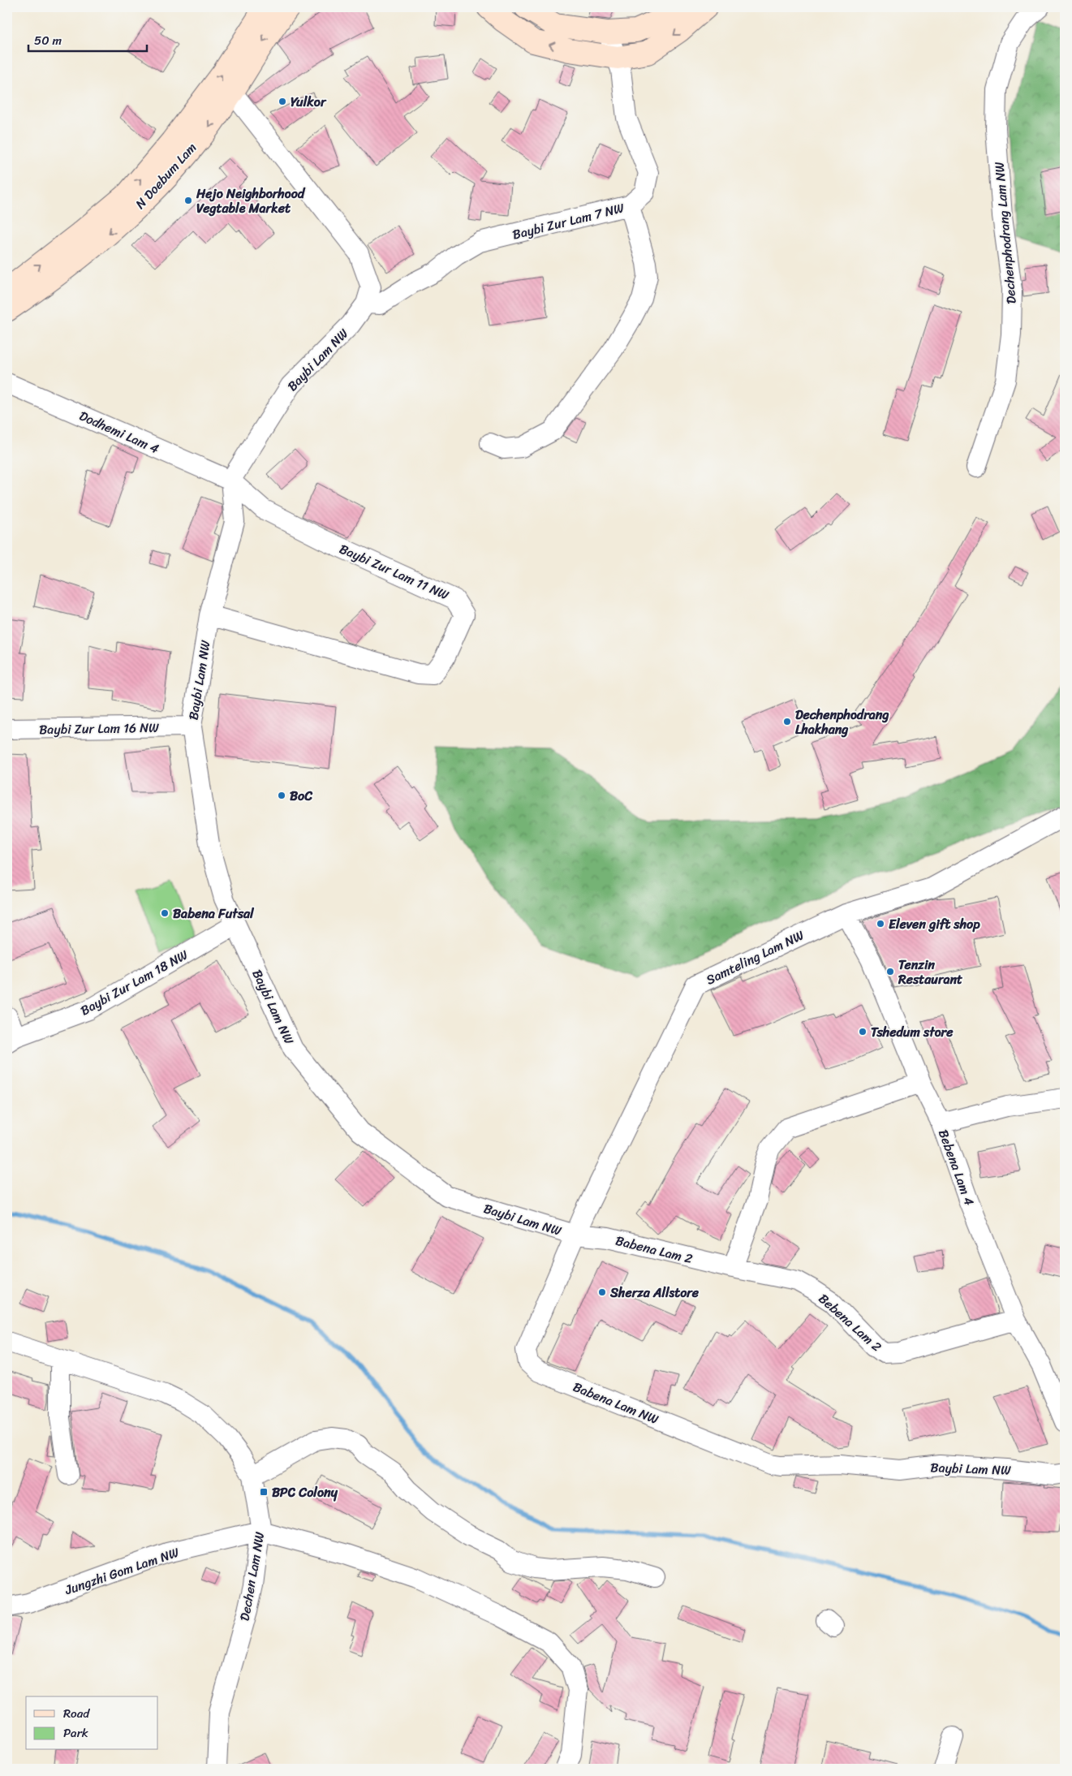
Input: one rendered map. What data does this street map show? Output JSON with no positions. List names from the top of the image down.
{
  "streets": {
    "main road": ["N Doebum Lam"],
    "street": [
      "Baybi Zur Lam 7 NW",
      "Dechenphodrang Lam NW",
      "Baybi Lam NW",
      "Dodhemi Lam 4",
      "Baybi Zur Lam 11 NW",
      "Baybi Zur Lam 16 NW",
      "Samteling Lam NW",
      "Baybi Zur Lam 18 NW",
      "Bebena Lam 4",
      "Babena Lam 2",
      "Bebena Lam 2",
      "Babena Lam NW",
      "Jungzhi Gom Lam NW",
      "Dechen Lam NW"
    ]
  },
  "crossings": [
    ["N Doebum Lam", "Baybi Lam NW"],
    ["Baybi Zur Lam 7 NW", "Baybi Lam NW"],
    ["Baybi Lam NW", "Dodhemi Lam 4"],
    ["Baybi Lam NW", "Baybi Zur Lam 11 NW"],
    ["Baybi Lam NW", "Baybi Zur Lam 16 NW"],
    ["Baybi Lam NW", "Samteling Lam NW"],
    ["Baybi Lam NW", "Baybi Zur Lam 18 NW"],
    ["Baybi Lam NW", "Babena Lam 2"],
    ["Baybi Lam NW", "Babena Lam NW"],
    ["Dodhemi Lam 4", "Baybi Zur Lam 11 NW"],
    ["Samteling Lam NW", "Bebena Lam 4"],
    ["Samteling Lam NW", "Babena Lam 2"],
    ["Samteling Lam NW", "Babena Lam NW"],
    ["Bebena Lam 4", "Bebena Lam 2"],
    ["Babena Lam 2", "Bebena Lam 2"],
    ["Babena Lam 2", "Babena Lam NW"],
    ["Jungzhi Gom Lam NW", "Dechen Lam NW"]
  ],
  "places": {
    "other": [
      "Yulkor",
      "Hejo Neighborhood Vegtable Market",
      "Dechenphodrang Lhakhang",
      "BoC",
      "Babena Futsal",
      "Eleven gift shop",
      "Tenzin Restaurant",
      "Tshedum store",
      "Sherza Allstore"
    ],
    "transit": ["BPC Colony"]
  },
  "legend": ["Road", "Park"],
  "scale_bar": "50 m"
}
